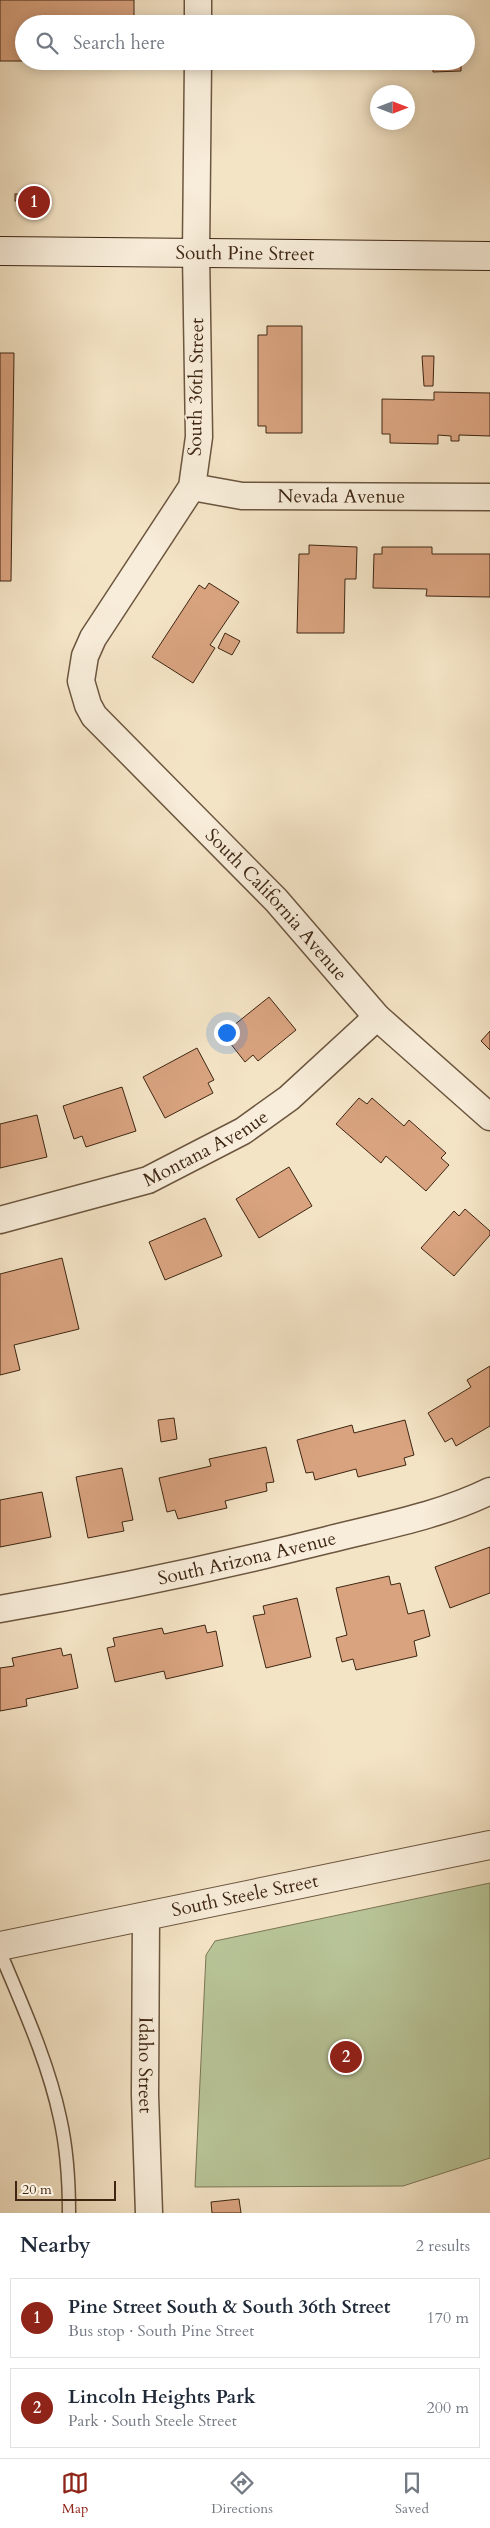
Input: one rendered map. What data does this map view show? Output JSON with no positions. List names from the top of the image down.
{
  "streets": {
    "street": [
      "South Pine Street",
      "South 36th Street",
      "Nevada Avenue",
      "South California Avenue",
      "Montana Avenue",
      "South Arizona Avenue",
      "South Steele Street",
      "Idaho Street"
    ]
  },
  "crossings": [
    ["South Pine Street", "South 36th Street"],
    ["South 36th Street", "Nevada Avenue"],
    ["South 36th Street", "South California Avenue"],
    ["South California Avenue", "Montana Avenue"],
    ["South Steele Street", "Idaho Street"]
  ],
  "scale_bar": "20 m",
  "north": "right",
  "page": {
    "search": "Search here",
    "pins": ["1", "2"],
    "scale": "20 m",
    "heading": ["Nearby", "2 results"],
    "list": [
      {
        "mark": "1",
        "name": "Pine Street South & South 36th Street",
        "note": "Bus stop · South Pine Street",
        "value": "170 m"
      },
      {
        "mark": "2",
        "name": "Lincoln Heights Park",
        "note": "Park · South Steele Street",
        "value": "200 m"
      }
    ],
    "nav": ["Map", "Directions", "Saved"]
  }
}
